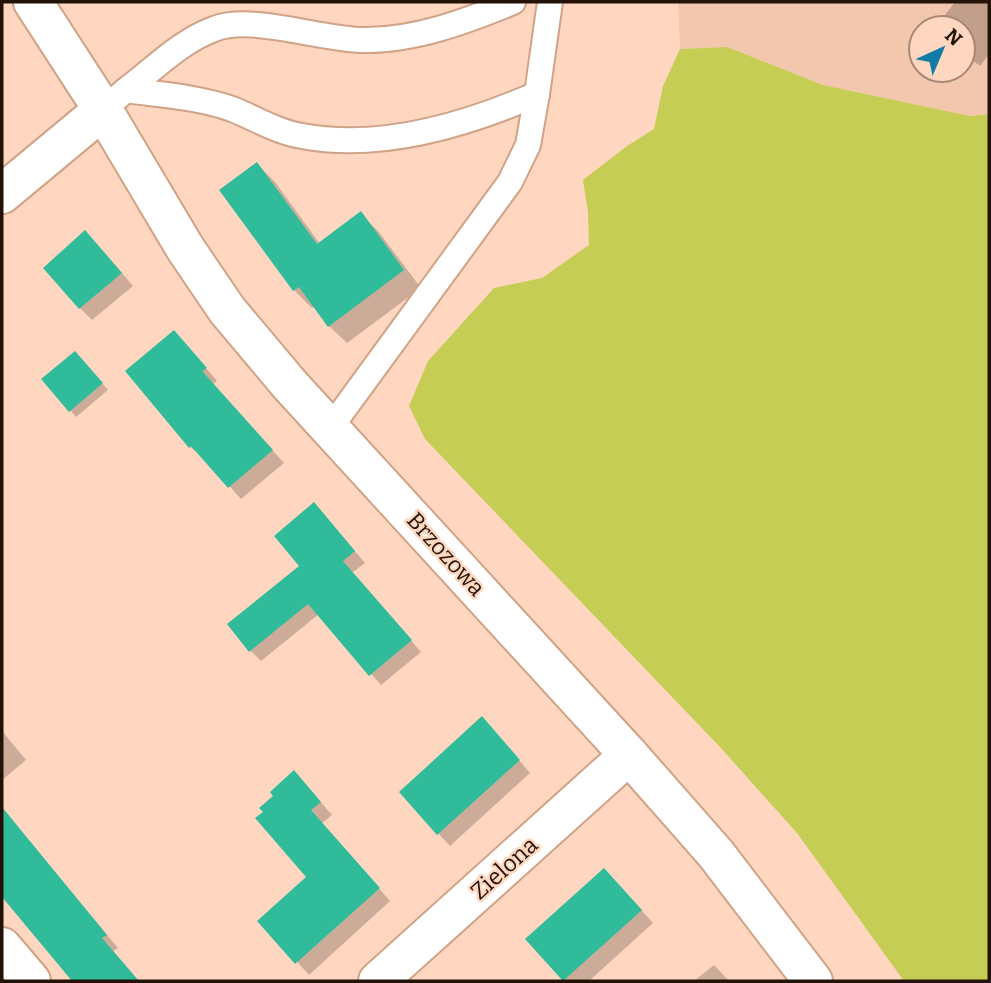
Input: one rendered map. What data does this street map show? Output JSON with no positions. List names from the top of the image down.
{
  "streets": {
    "street": ["Brzozowa", "Zielona"]
  },
  "crossings": [
    ["Brzozowa", "Zielona"]
  ],
  "north": "top right"
}
